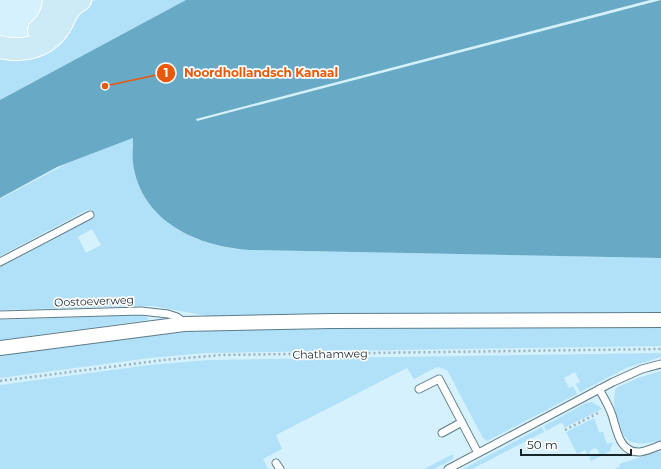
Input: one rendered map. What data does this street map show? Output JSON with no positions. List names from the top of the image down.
{
  "streets": {
    "lane": ["Oostoeverweg"],
    "path": ["Chathamweg"]
  },
  "places": ["Noordhollandsch Kanaal"],
  "scale_bar": "50 m"
}
